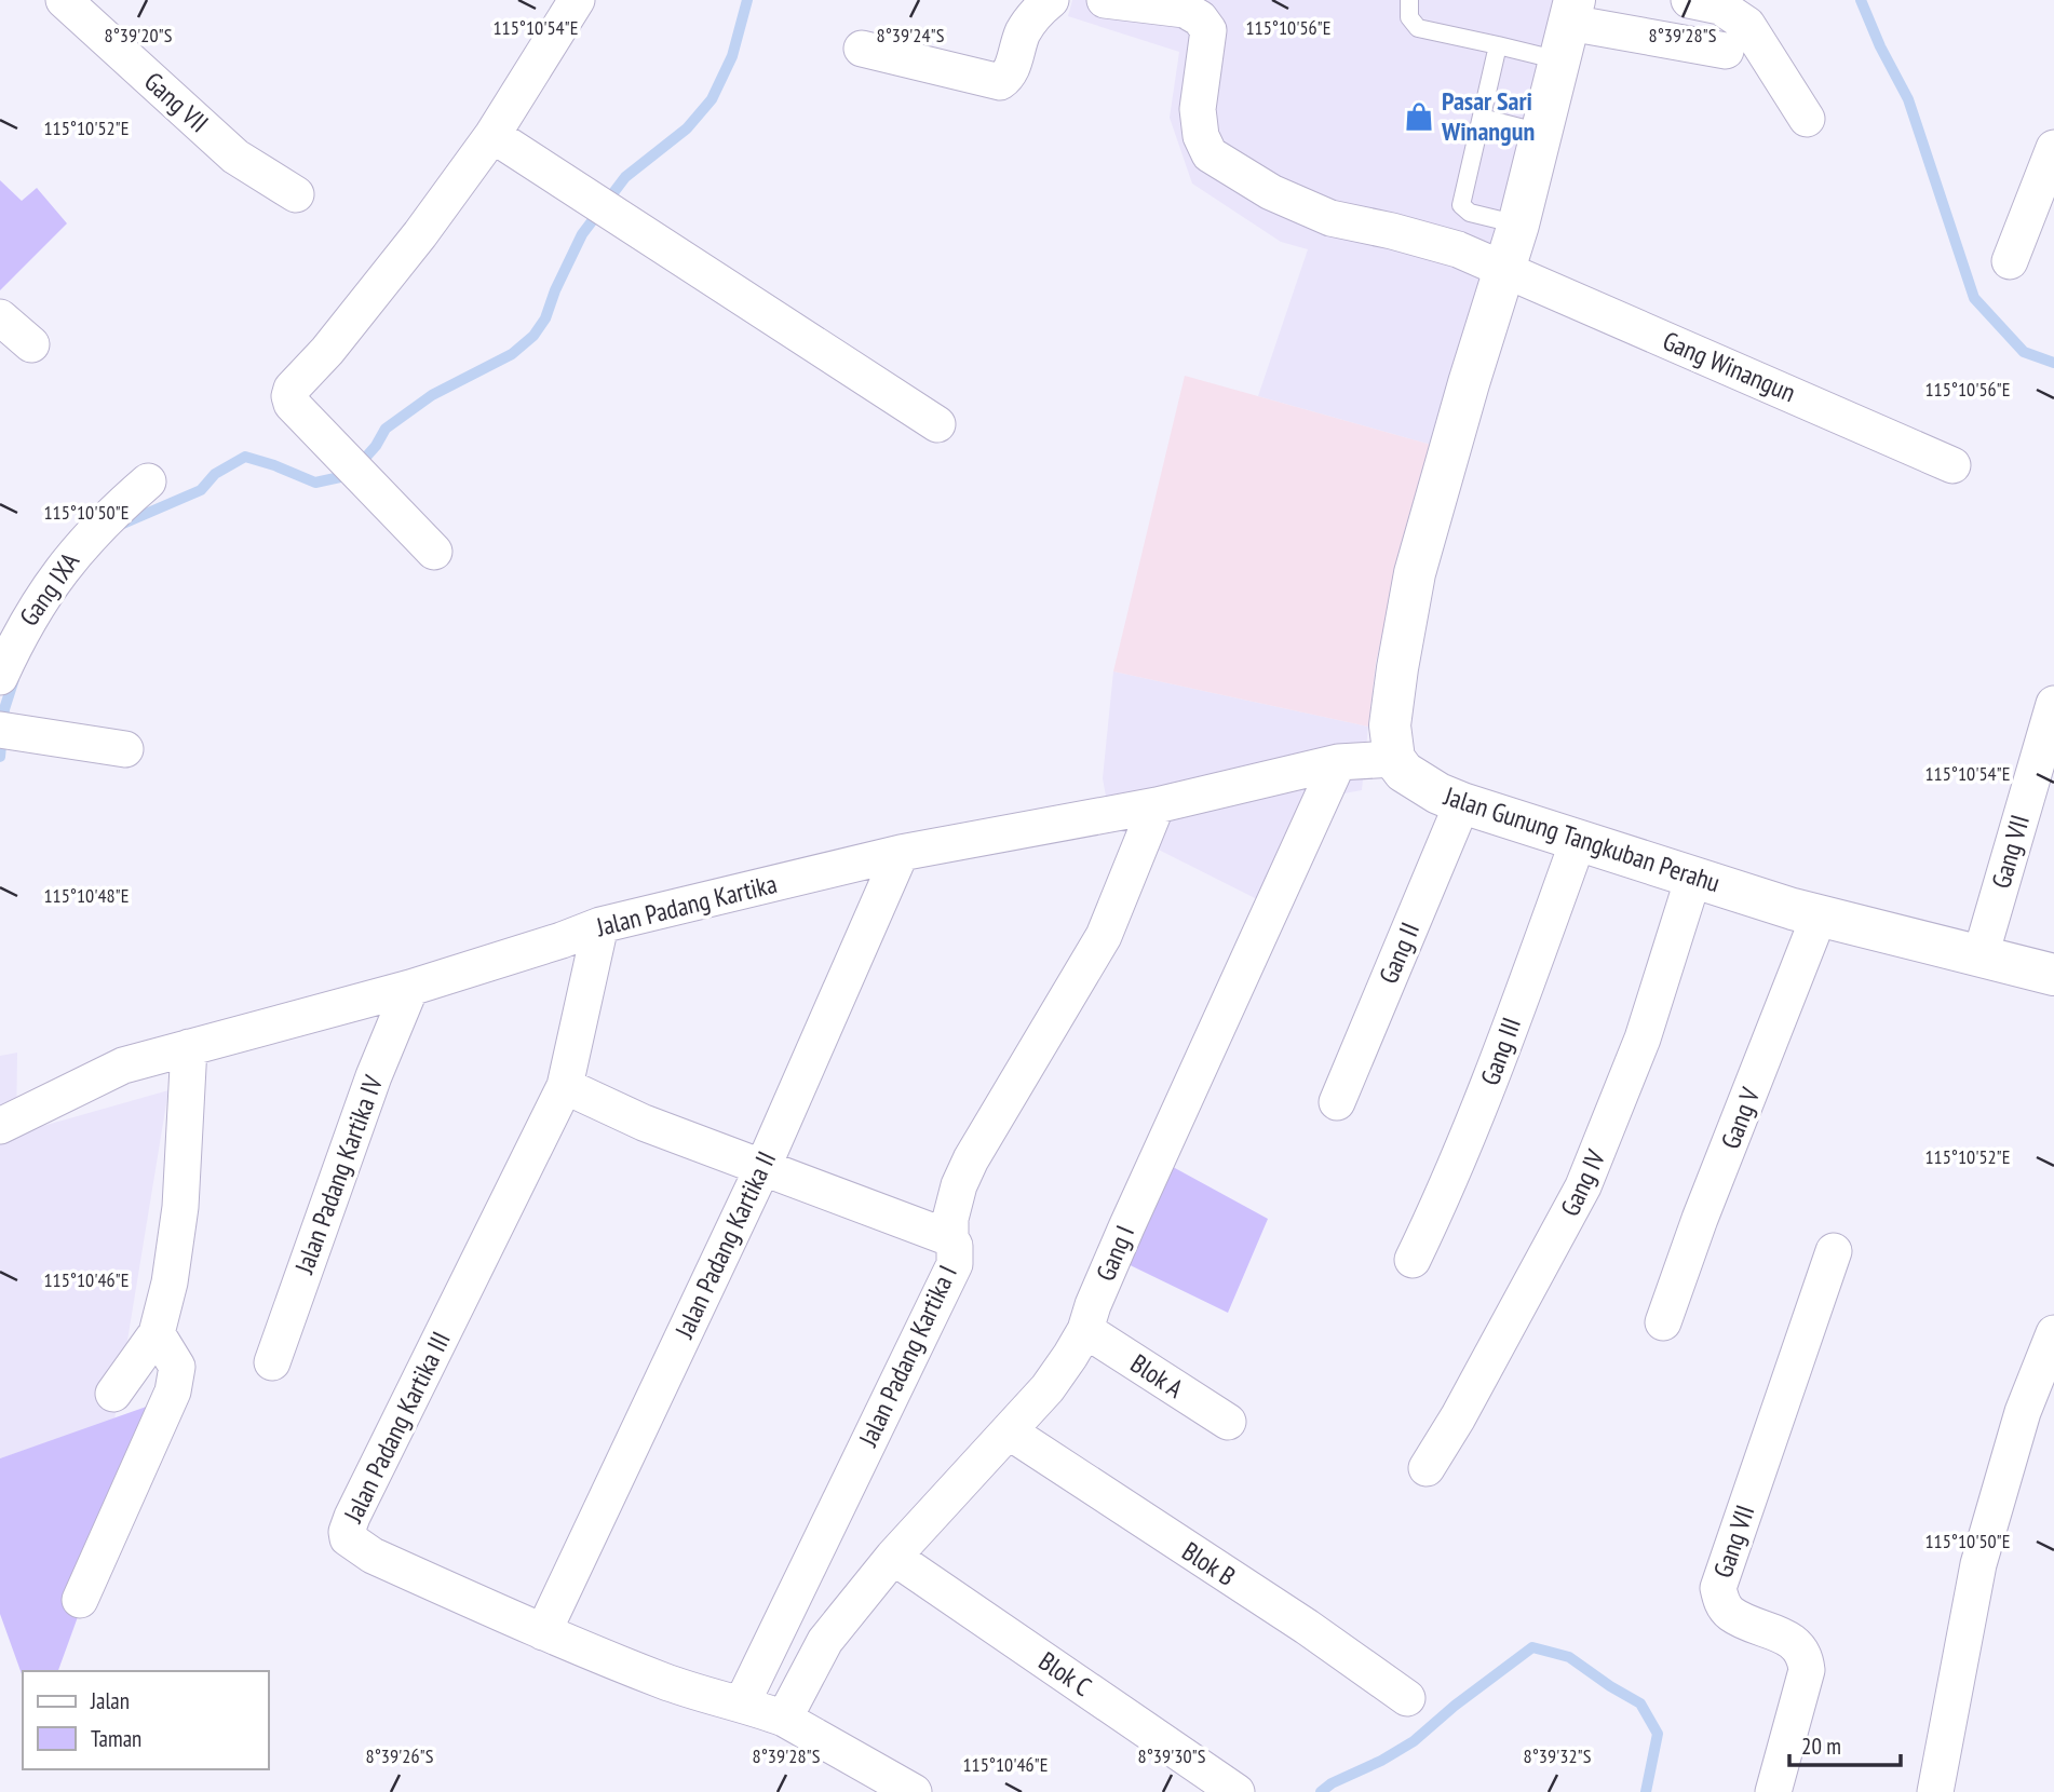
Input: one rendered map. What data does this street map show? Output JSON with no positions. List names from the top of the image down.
{
  "streets": {
    "street": [
      "Gang VII",
      "Gang Winangun",
      "Gang IXA",
      "Jalan Gunung Tangkuban Perahu",
      "Jalan Padang Kartika",
      "Gang II",
      "Gang III",
      "Gang V",
      "Jalan Padang Kartika IV",
      "Gang IV",
      "Jalan Padang Kartika II",
      "Gang I",
      "Jalan Padang Kartika I",
      "Blok A",
      "Jalan Padang Kartika III",
      "Blok B",
      "Blok C"
    ]
  },
  "crossings": [
    ["Gang VII", "Jalan Gunung Tangkuban Perahu"],
    ["Jalan Gunung Tangkuban Perahu", "Jalan Padang Kartika"],
    ["Jalan Gunung Tangkuban Perahu", "Gang II"],
    ["Jalan Gunung Tangkuban Perahu", "Gang III"],
    ["Jalan Gunung Tangkuban Perahu", "Gang V"],
    ["Jalan Gunung Tangkuban Perahu", "Gang IV"],
    ["Jalan Padang Kartika", "Jalan Padang Kartika IV"],
    ["Jalan Padang Kartika", "Jalan Padang Kartika II"],
    ["Jalan Padang Kartika", "Gang I"],
    ["Jalan Padang Kartika", "Jalan Padang Kartika I"],
    ["Jalan Padang Kartika", "Jalan Padang Kartika III"],
    ["Jalan Padang Kartika II", "Jalan Padang Kartika III"],
    ["Gang I", "Blok A"],
    ["Gang I", "Jalan Padang Kartika III"],
    ["Gang I", "Blok B"],
    ["Gang I", "Blok C"],
    ["Jalan Padang Kartika I", "Jalan Padang Kartika III"]
  ],
  "places": {
    "shop": ["Pasar Sari Winangun"]
  },
  "legend": ["Jalan", "Taman"],
  "scale_bar": "20 m",
  "coordinates": [
    "115°10'56\"E",
    "115°10'54\"E",
    "8°39'20\"S",
    "8°39'24\"S",
    "8°39'28\"S",
    "115°10'52\"E",
    "115°10'50\"E",
    "115°10'48\"E",
    "115°10'46\"E",
    "8°39'26\"S",
    "8°39'30\"S",
    "8°39'32\"S"
  ]
}
